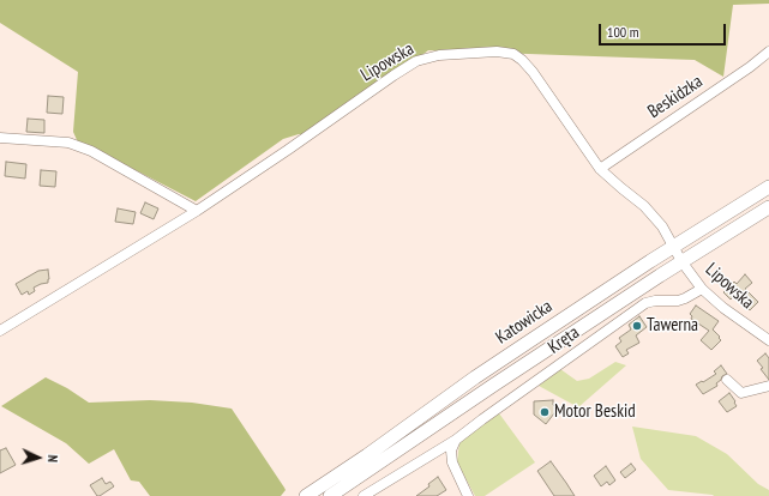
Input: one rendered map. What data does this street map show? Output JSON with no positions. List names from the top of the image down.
{
  "streets": {
    "main road": ["Katowicka"],
    "street": ["Lipowska", "Beskidzka", "Kręta"]
  },
  "crossings": [
    ["Lipowska", "Beskidzka"],
    ["Lipowska", "Katowicka"],
    ["Lipowska", "Kręta"]
  ],
  "places": ["Tawerna", "Motor Beskid"],
  "scale_bar": "100 m",
  "north": "right"
}
